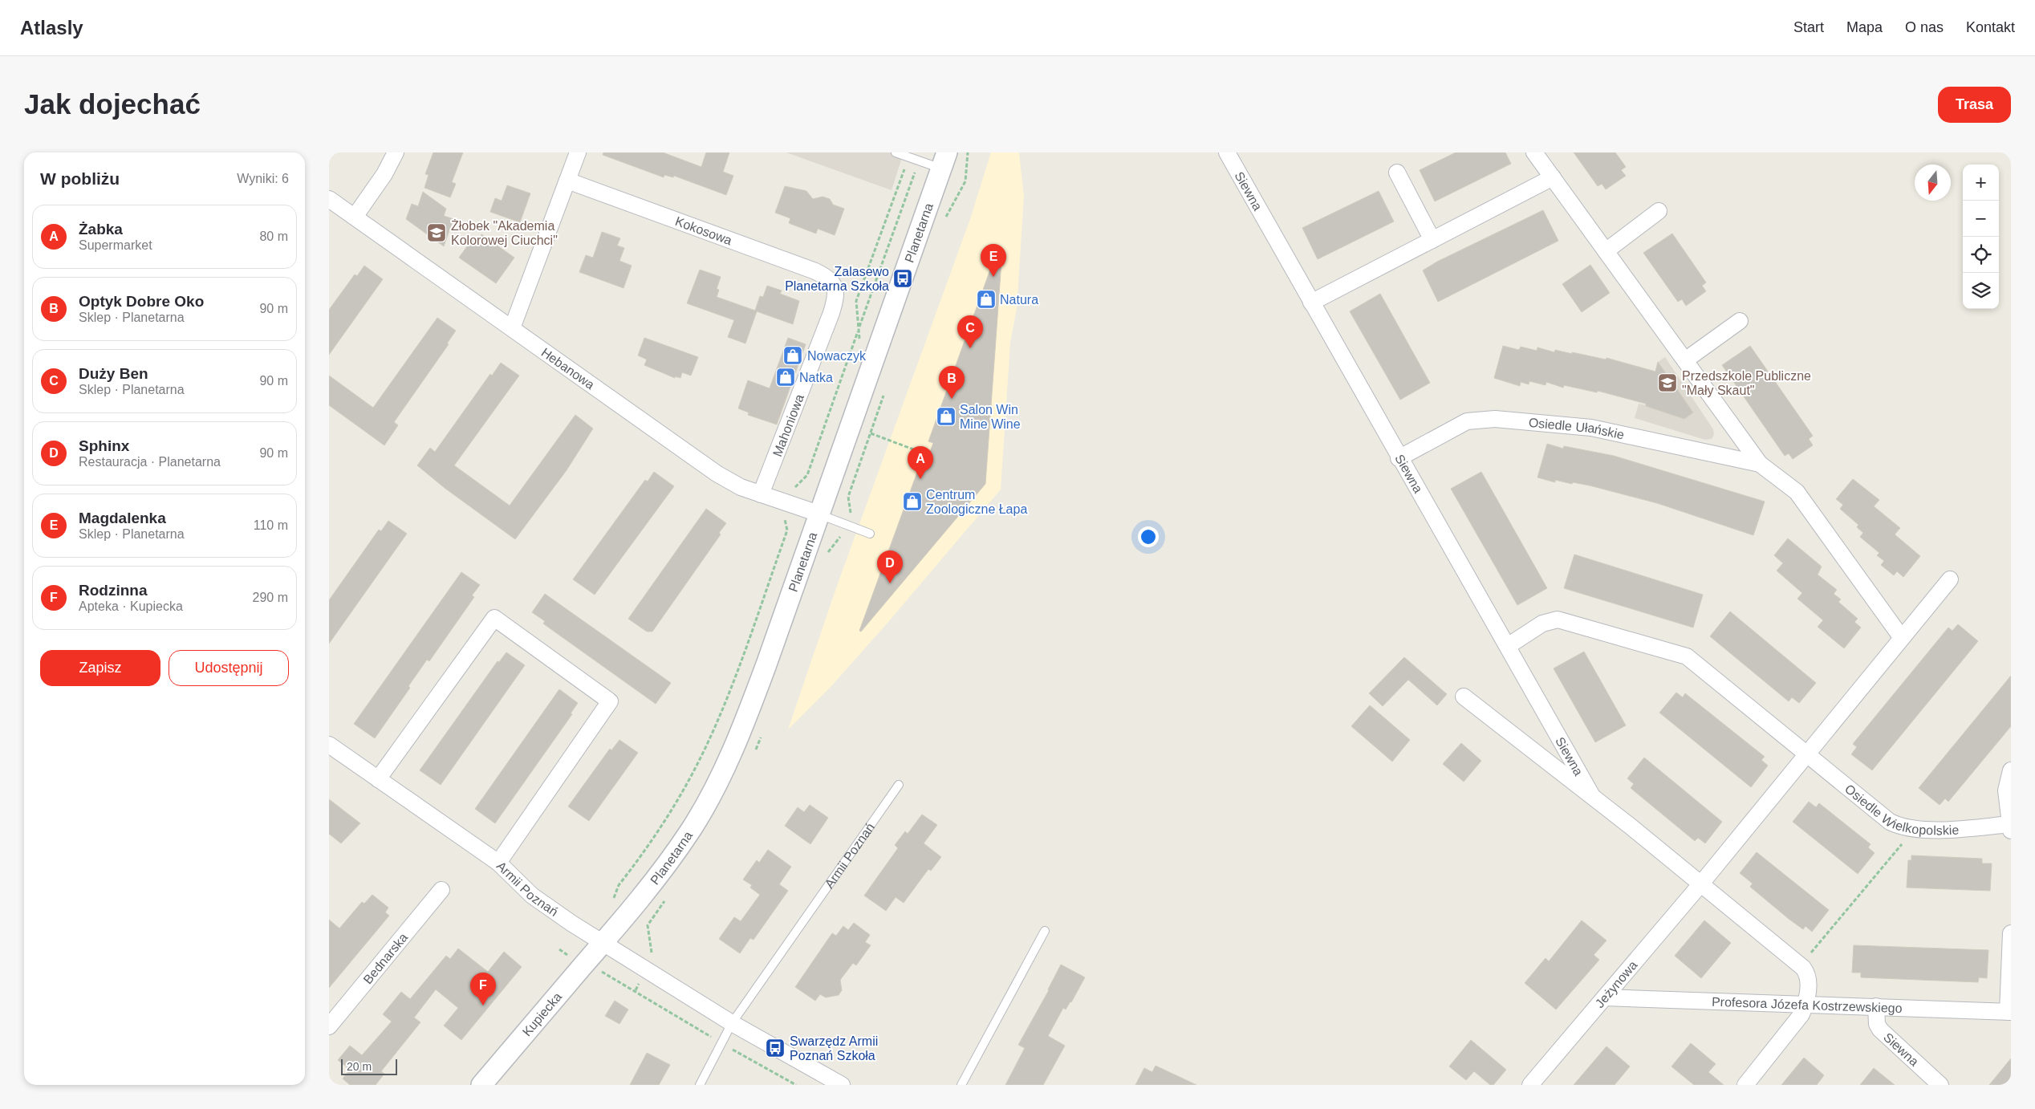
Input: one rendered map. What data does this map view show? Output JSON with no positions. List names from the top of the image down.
{
  "streets": {
    "street": [
      "Siewna",
      "Kokosowa",
      "Planetarna",
      "Hebanowa",
      "Mahoniowa",
      "Osiedle Ułańskie",
      "Osiedle Wielkopolskie",
      "Armii Poznań",
      "Bednarska",
      "Jeżynowa",
      "Profesora Józefa Kostrzewskiego",
      "Kupiecka"
    ]
  },
  "crossings": [
    ["Siewna", "Osiedle Ułańskie"],
    ["Siewna", "Osiedle Wielkopolskie"],
    ["Siewna", "Jeżynowa"],
    ["Siewna", "Profesora Józefa Kostrzewskiego"],
    ["Kokosowa", "Mahoniowa"],
    ["Planetarna", "Hebanowa"],
    ["Planetarna", "Armii Poznań"],
    ["Planetarna", "Kupiecka"],
    ["Hebanowa", "Mahoniowa"],
    ["Armii Poznań", "Kupiecka"],
    ["Jeżynowa", "Profesora Józefa Kostrzewskiego"]
  ],
  "places": {
    "school or university": ["Żłobek \"Akademia Kolorowej Ciuchci\"", "Przedszkole Publiczne \"Mały Skaut\""],
    "bus stop": ["Zalasewo Planetarna Szkoła", "Swarzędz Armii Poznań Szkoła"],
    "shop": [
      "Natura",
      "Nowaczyk",
      "Natka",
      "Salon Win Mine Wine",
      "Centrum Zoologiczne Łapa"
    ]
  },
  "scale_bar": "20 m",
  "north": "bottom",
  "page": {
    "header": "Atlasly",
    "nav": [
      "Start",
      "Mapa",
      "O nas",
      "Kontakt"
    ],
    "buttons": [
      "Trasa",
      ["Zapisz", "Udostępnij"]
    ],
    "title": "Jak dojechać",
    "heading": ["W pobliżu", "Wyniki: 6"],
    "map_buttons": ["+", "−"],
    "list": [
      {
        "mark": "A",
        "name": "Żabka",
        "note": "Supermarket",
        "value": "80 m"
      },
      {
        "mark": "B",
        "name": "Optyk Dobre Oko",
        "note": "Sklep · Planetarna",
        "value": "90 m"
      },
      {
        "mark": "C",
        "name": "Duży Ben",
        "note": "Sklep · Planetarna",
        "value": "90 m"
      },
      {
        "mark": "D",
        "name": "Sphinx",
        "note": "Restauracja · Planetarna",
        "value": "90 m"
      },
      {
        "mark": "E",
        "name": "Magdalenka",
        "note": "Sklep · Planetarna",
        "value": "110 m"
      },
      {
        "mark": "F",
        "name": "Rodzinna",
        "note": "Apteka · Kupiecka",
        "value": "290 m"
      }
    ],
    "pins": [
      "E",
      "C",
      "B",
      "A",
      "D",
      "F"
    ],
    "scale": "20 m"
  }
}
